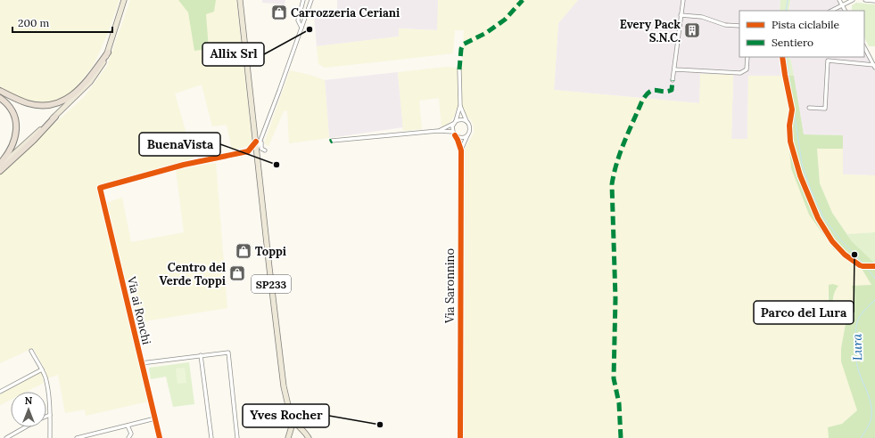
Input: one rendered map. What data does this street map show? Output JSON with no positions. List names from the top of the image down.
{
  "streets": {
    "main road": ["SP233"],
    "street": ["Via Saronnino", "Via ai Ronchi"]
  },
  "crossings": [
    ["SP233", "Via ai Ronchi"]
  ],
  "water": ["Lura"],
  "places": {
    "shop": ["Carrozzeria Ceriani", "Toppi", "Centro del Verde Toppi"],
    "other": [
      "Allix Srl",
      "BuenaVista",
      "Parco del Lura",
      "Yves Rocher"
    ],
    "building": ["Every Pack S.N.C."]
  },
  "legend": ["Pista ciclabile", "Sentiero"],
  "scale_bar": "200 m",
  "north": "top"
}
